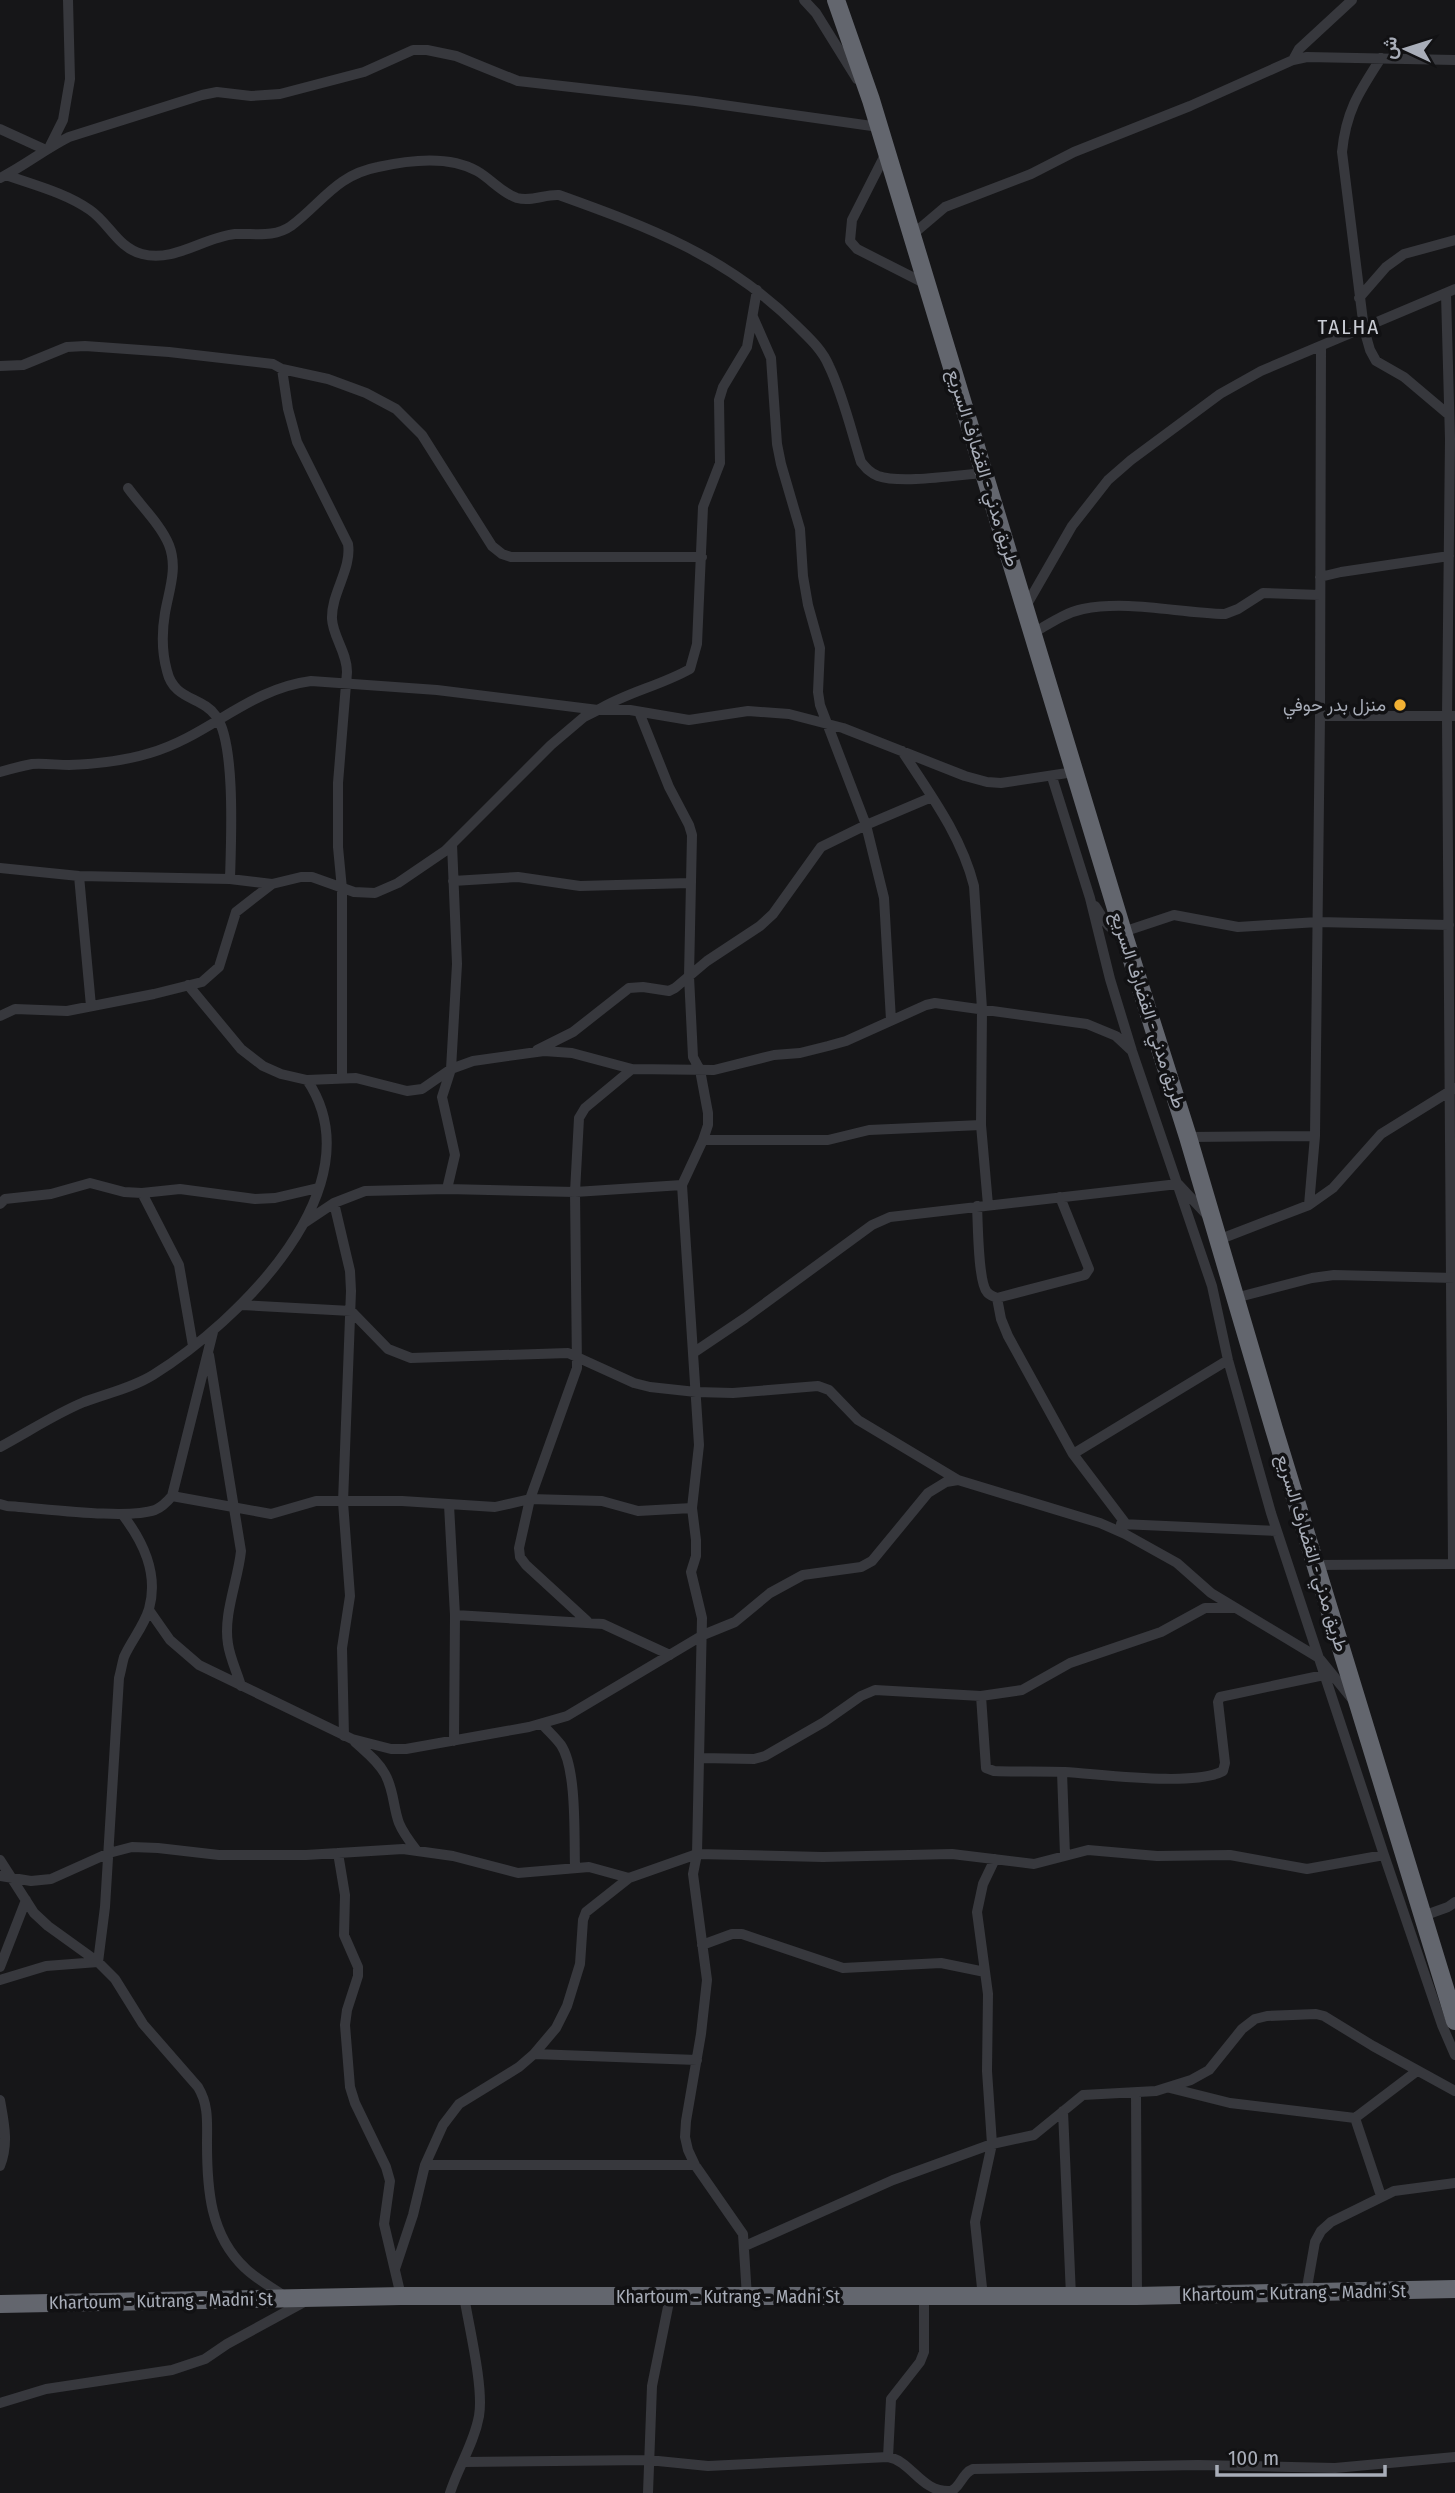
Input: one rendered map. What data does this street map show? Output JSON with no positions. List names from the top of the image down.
{
  "streets": {
    "highway": ["طريق مدني - القضارف السريع", "Khartoum - Kutrang - Madni St"]
  },
  "districts": ["TALHA"],
  "places": ["منزل بدر حوفي"],
  "scale_bar": "100 m",
  "north": "left"
}
